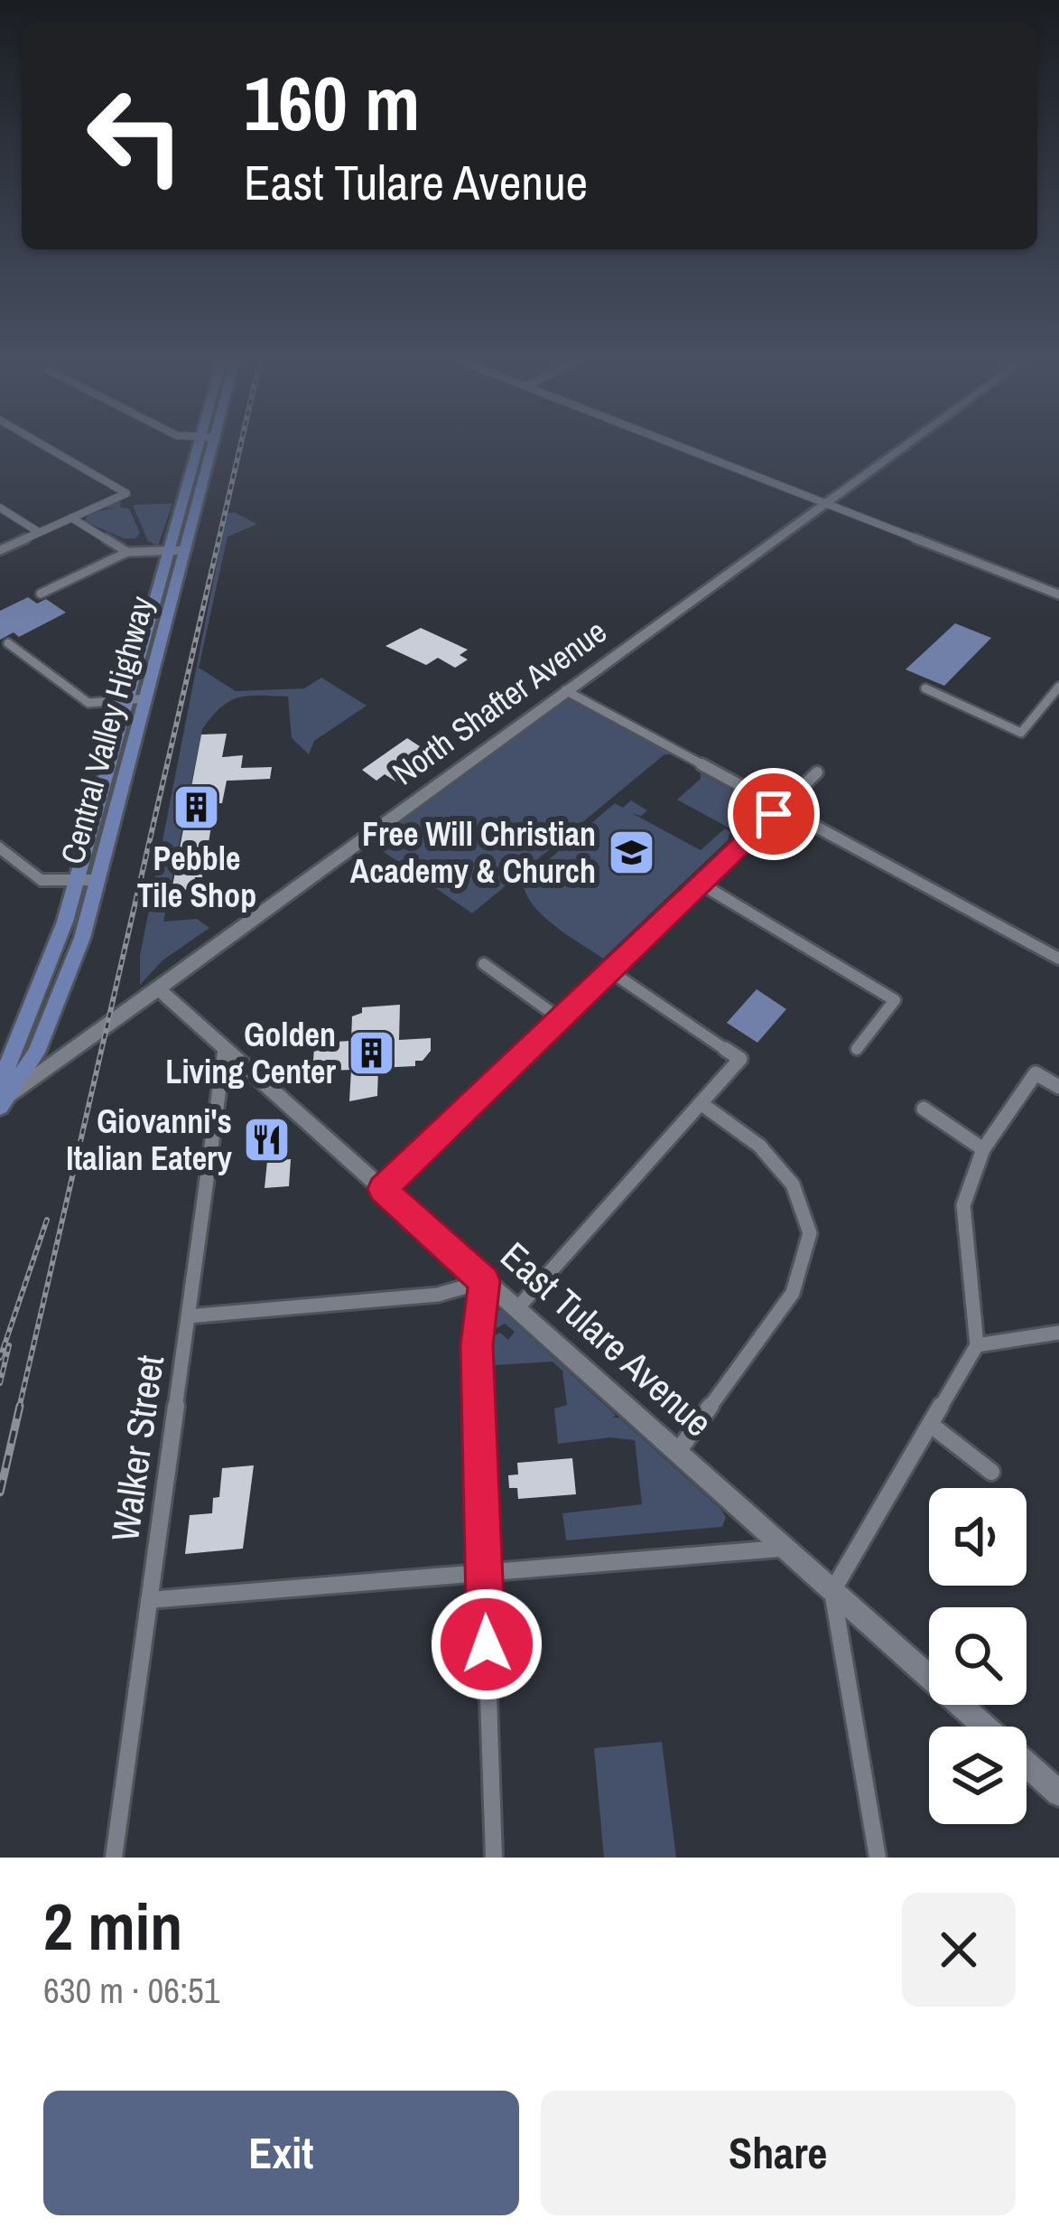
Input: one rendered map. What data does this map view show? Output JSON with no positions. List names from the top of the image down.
{
  "streets": {
    "main road": ["North Shafter Avenue", "Central Valley Highway", "East Tulare Avenue"],
    "street": ["Walker Street"]
  },
  "crossings": [
    ["North Shafter Avenue", "Central Valley Highway"],
    ["North Shafter Avenue", "East Tulare Avenue"],
    ["East Tulare Avenue", "Walker Street"]
  ],
  "places": {
    "building": ["Pebble Tile Shop", "Golden Living Center"],
    "school or university": ["Free Will Christian Academy & Church"],
    "restaurant": ["Giovanni's Italian Eatery"]
  },
  "page": {
    "turn": ["160 m", "East Tulare Avenue"],
    "heading": ["2 min", "630 m · 06:51"],
    "buttons": ["Exit", "Share"]
  }
}
